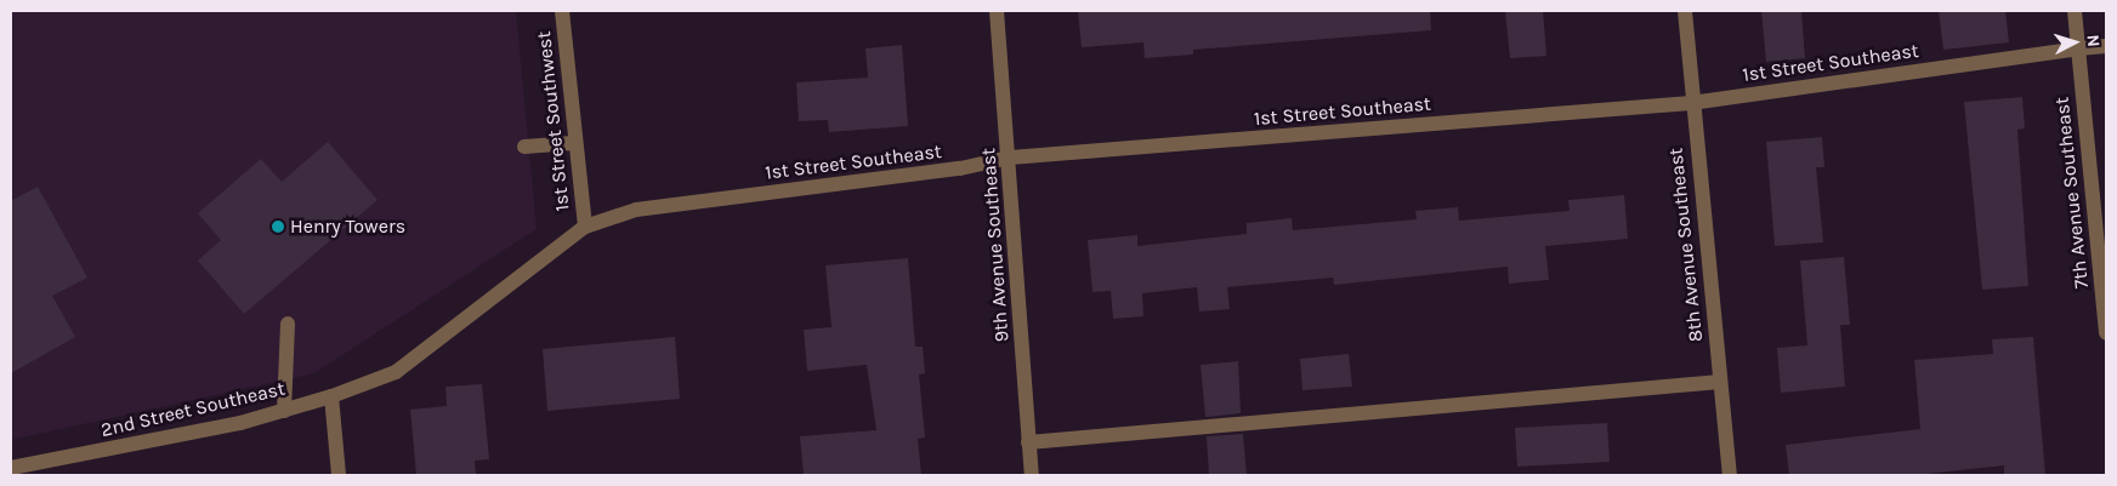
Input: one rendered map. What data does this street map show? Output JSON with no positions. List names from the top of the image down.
{
  "streets": {
    "street": [
      "1st Street Southeast",
      "1st Street Southwest",
      "7th Avenue Southeast",
      "9th Avenue Southeast",
      "8th Avenue Southeast",
      "2nd Street Southeast"
    ]
  },
  "crossings": [
    ["1st Street Southeast", "1st Street Southwest"],
    ["1st Street Southeast", "7th Avenue Southeast"],
    ["1st Street Southeast", "9th Avenue Southeast"],
    ["1st Street Southeast", "8th Avenue Southeast"],
    ["1st Street Southeast", "2nd Street Southeast"],
    ["1st Street Southwest", "2nd Street Southeast"]
  ],
  "places": ["Henry Towers"],
  "north": "right"
}
